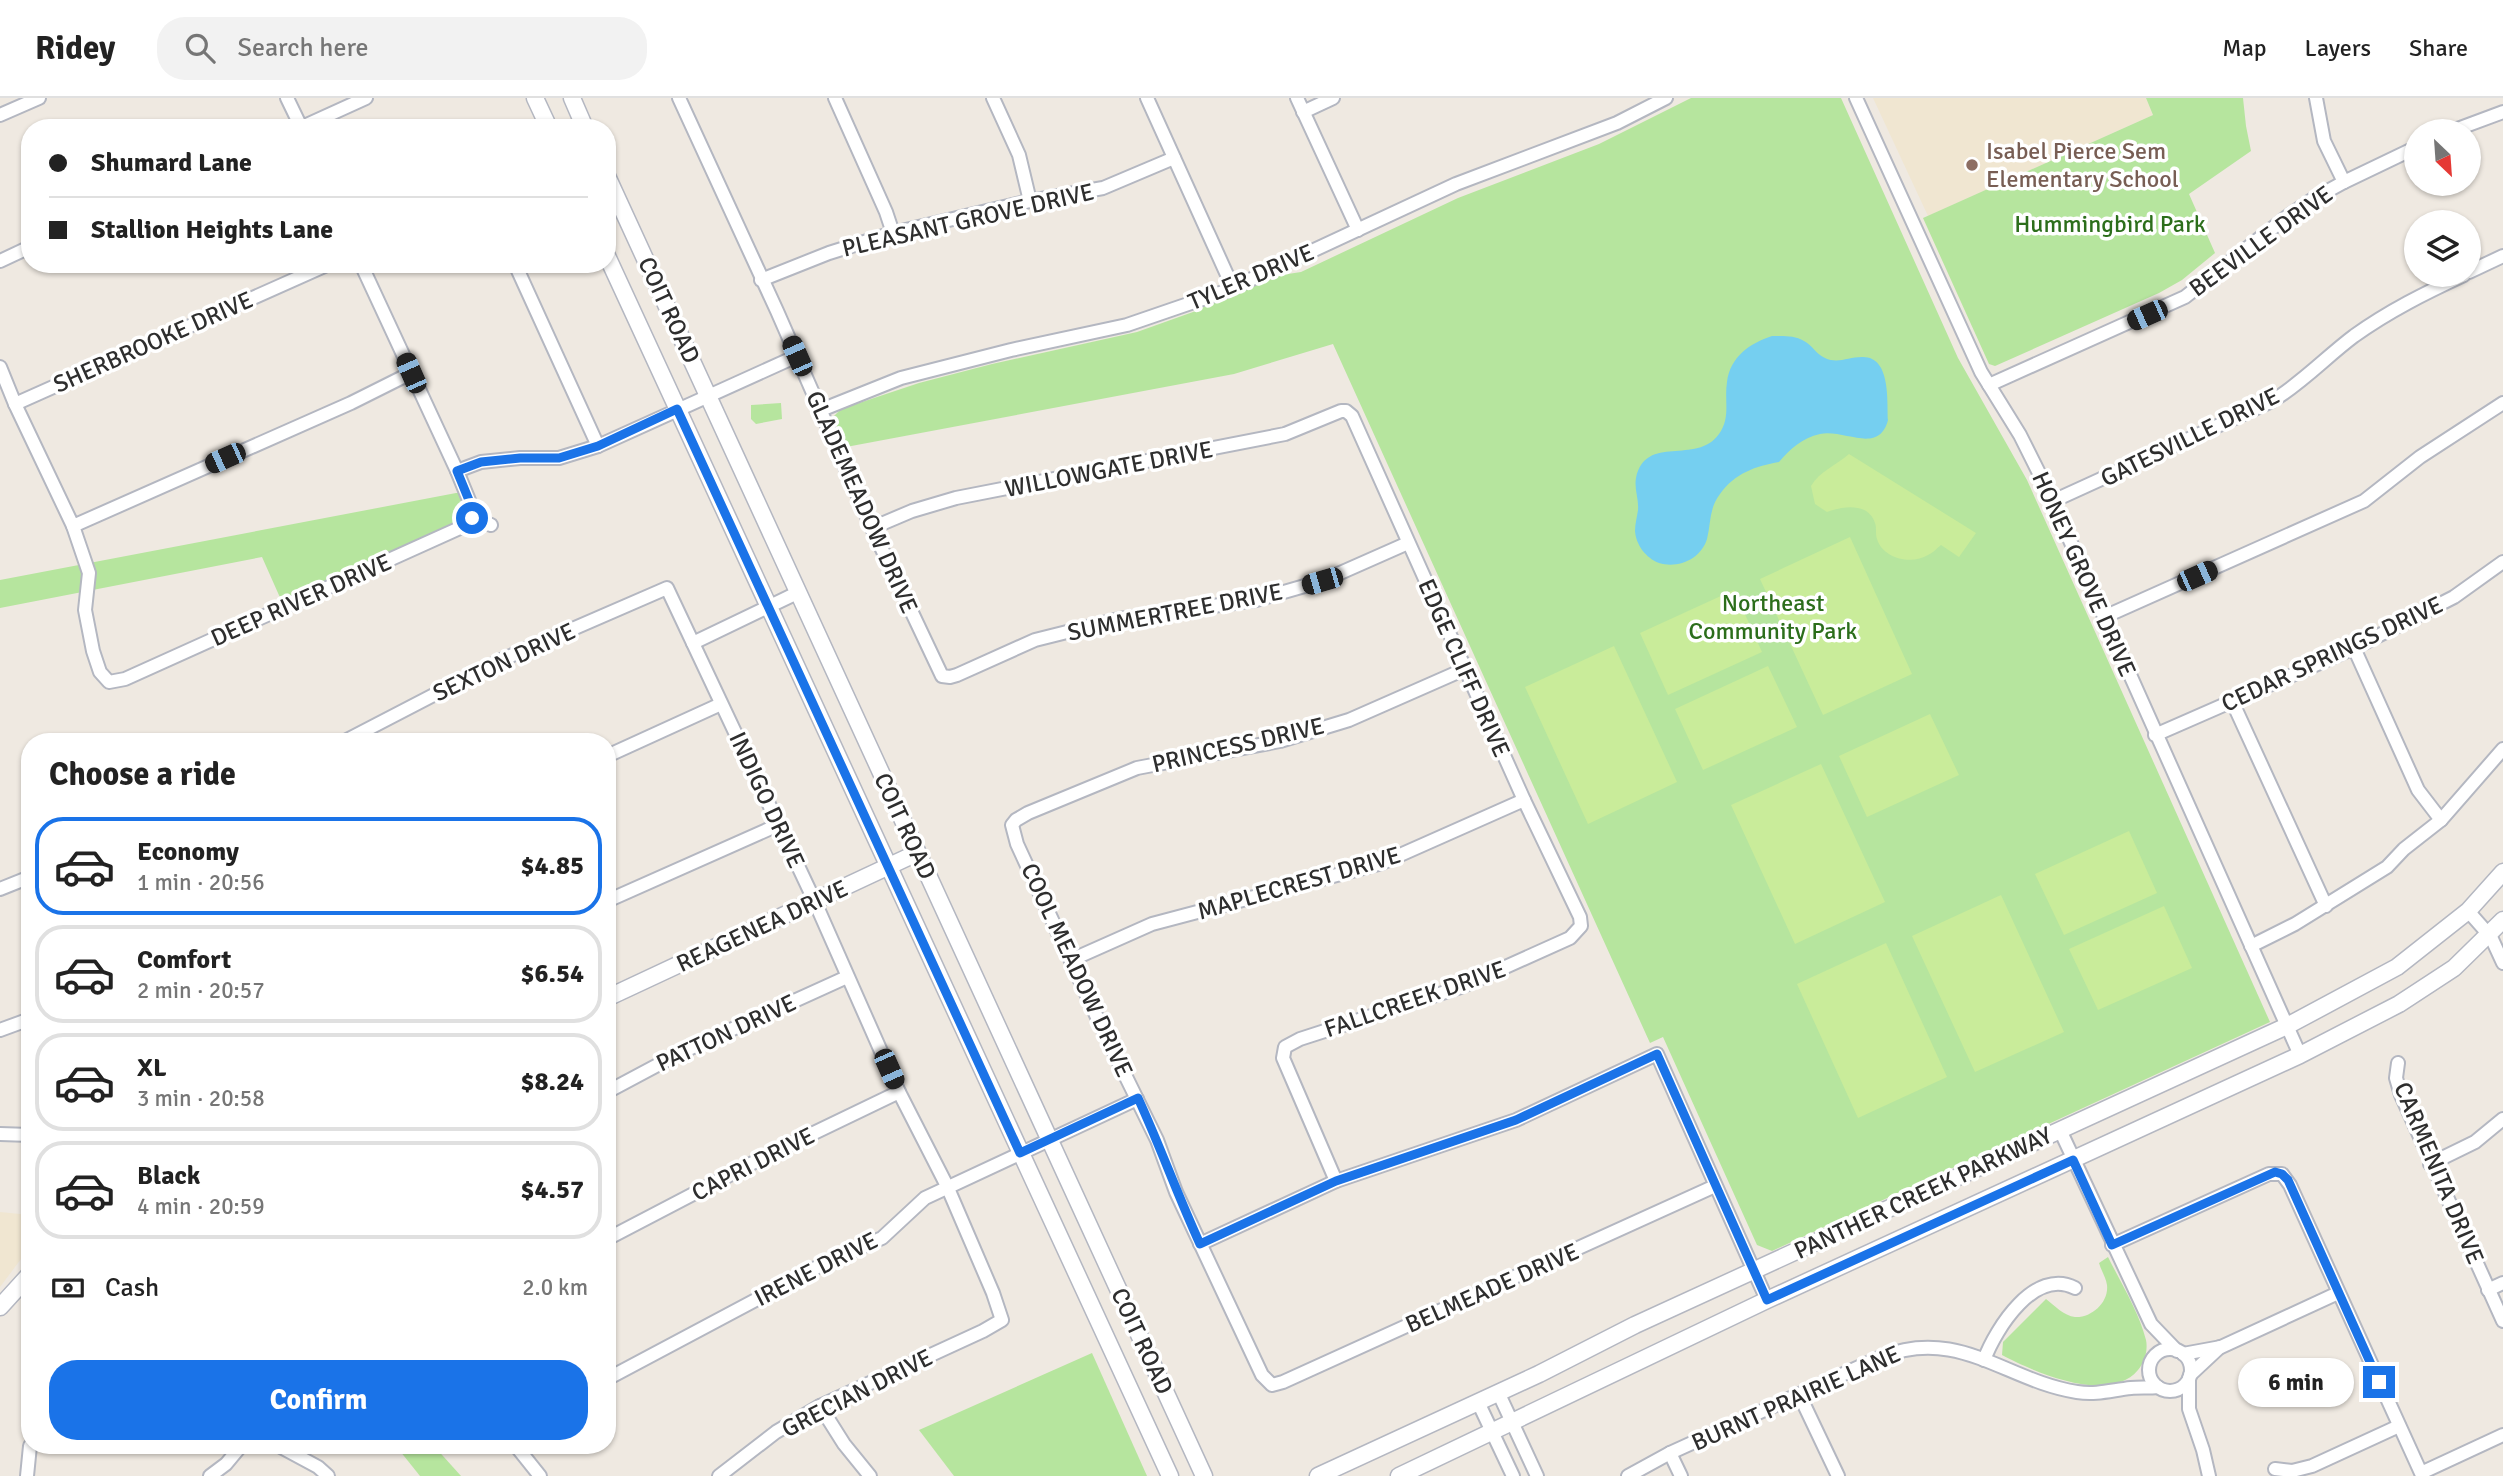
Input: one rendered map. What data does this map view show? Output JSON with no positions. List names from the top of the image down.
{
  "streets": {
    "main road": ["COIT ROAD", "REAGENEA DRIVE", "PANTHER CREEK PARKWAY"],
    "street": [
      "PLEASANT GROVE DRIVE",
      "BEEVILLE DRIVE",
      "TYLER DRIVE",
      "SHERBROOKE DRIVE",
      "GATESVILLE DRIVE",
      "WILLOWGATE DRIVE",
      "GLADEMEADOW DRIVE",
      "HONEY GROVE DRIVE",
      "DEEP RIVER DRIVE",
      "SUMMERTREE DRIVE",
      "CEDAR SPRINGS DRIVE",
      "SEXTON DRIVE",
      "EDGE CLIFF DRIVE",
      "PRINCESS DRIVE",
      "INDIGO DRIVE",
      "MAPLECREST DRIVE",
      "COOL MEADOW DRIVE",
      "FALLCREEK DRIVE",
      "PATTON DRIVE",
      "CAPRI DRIVE",
      "CARMENITA DRIVE",
      "IRENE DRIVE",
      "BELMEADE DRIVE",
      "GRECIAN DRIVE",
      "BURNT PRAIRIE LANE"
    ]
  },
  "crossings": [
    ["PLEASANT GROVE DRIVE", "GLADEMEADOW DRIVE"],
    ["BEEVILLE DRIVE", "HONEY GROVE DRIVE"],
    ["TYLER DRIVE", "GLADEMEADOW DRIVE"],
    ["COIT ROAD", "REAGENEA DRIVE"],
    ["COIT ROAD", "IRENE DRIVE"],
    ["GATESVILLE DRIVE", "HONEY GROVE DRIVE"],
    ["WILLOWGATE DRIVE", "GLADEMEADOW DRIVE"],
    ["WILLOWGATE DRIVE", "EDGE CLIFF DRIVE"],
    ["GLADEMEADOW DRIVE", "SUMMERTREE DRIVE"],
    ["HONEY GROVE DRIVE", "CEDAR SPRINGS DRIVE"],
    ["HONEY GROVE DRIVE", "PANTHER CREEK PARKWAY"],
    ["SUMMERTREE DRIVE", "EDGE CLIFF DRIVE"],
    ["SEXTON DRIVE", "INDIGO DRIVE"],
    ["EDGE CLIFF DRIVE", "PRINCESS DRIVE"],
    ["EDGE CLIFF DRIVE", "MAPLECREST DRIVE"],
    ["EDGE CLIFF DRIVE", "FALLCREEK DRIVE"],
    ["PRINCESS DRIVE", "COOL MEADOW DRIVE"],
    ["INDIGO DRIVE", "REAGENEA DRIVE"],
    ["INDIGO DRIVE", "PATTON DRIVE"],
    ["INDIGO DRIVE", "CAPRI DRIVE"],
    ["INDIGO DRIVE", "IRENE DRIVE"],
    ["INDIGO DRIVE", "GRECIAN DRIVE"],
    ["MAPLECREST DRIVE", "COOL MEADOW DRIVE"],
    ["COOL MEADOW DRIVE", "IRENE DRIVE"],
    ["COOL MEADOW DRIVE", "BELMEADE DRIVE"]
  ],
  "parks": ["Hummingbird Park", "Northeast Community Park"],
  "places": ["Isabel Pierce Sem Elementary School"],
  "north": "bottom right",
  "page": {
    "header": "Ridey",
    "search": "Search here",
    "nav": ["Map", "Layers", "Share"],
    "banner": ["Shumard Lane", "Stallion Heights Lane"],
    "heading": "Choose a ride",
    "list": [
      {
        "name": "Economy",
        "note": "1 min · 20:56",
        "value": "$4.85"
      },
      {
        "name": "Comfort",
        "note": "2 min · 20:57",
        "value": "$6.54"
      },
      {
        "name": "XL",
        "note": "3 min · 20:58",
        "value": "$8.24"
      },
      {
        "name": "Black",
        "note": "4 min · 20:59",
        "value": "$4.57"
      }
    ],
    "pay": ["Cash", "2.0 km"],
    "buttons": "Confirm",
    "bubble": "6 min"
  }
}
